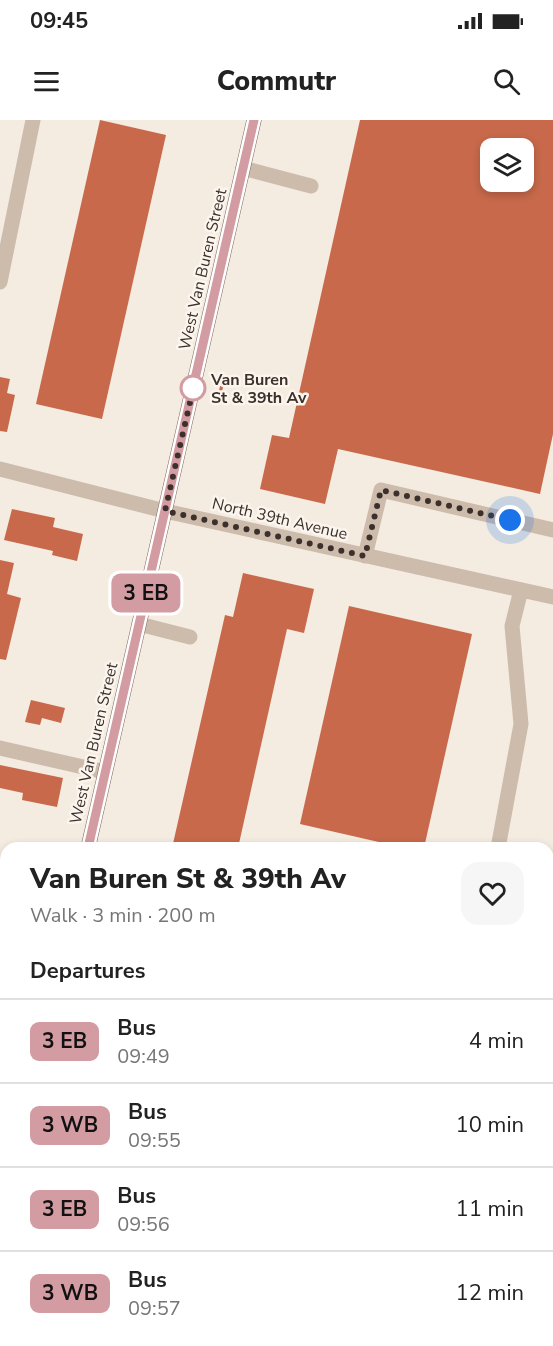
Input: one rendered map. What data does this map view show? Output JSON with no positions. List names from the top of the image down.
{
  "streets": {
    "main road": ["West Van Buren Street"],
    "street": ["North 39th Avenue"]
  },
  "crossings": [
    ["West Van Buren Street", "North 39th Avenue"]
  ],
  "places": ["Van Buren St & 39th Av"],
  "page": {
    "status": "09:45",
    "header": "Commutr",
    "on_map": "3 EB",
    "heading": [
      ["Van Buren St & 39th Av", "Walk · 3 min · 200 m"],
      "Departures"
    ],
    "list": [
      {
        "mark": "3 EB",
        "name": "Bus",
        "note": "09:49",
        "value": "4 min"
      },
      {
        "mark": "3 WB",
        "name": "Bus",
        "note": "09:55",
        "value": "10 min"
      },
      {
        "mark": "3 EB",
        "name": "Bus",
        "note": "09:56",
        "value": "11 min"
      },
      {
        "mark": "3 WB",
        "name": "Bus",
        "note": "09:57",
        "value": "12 min"
      }
    ]
  }
}
